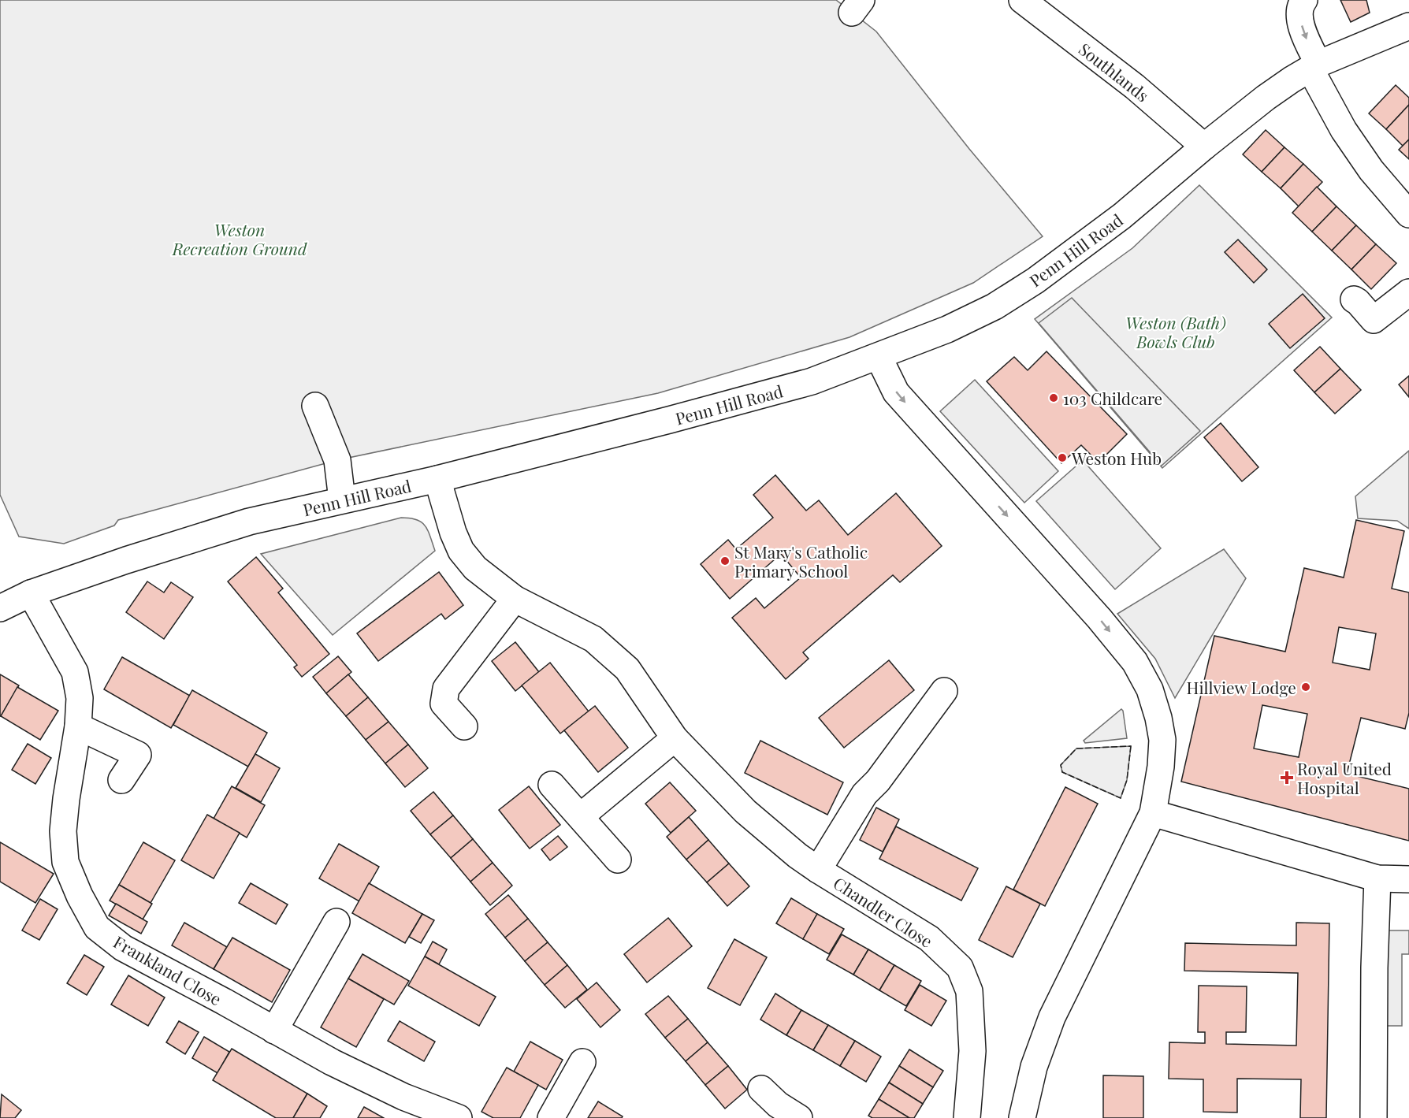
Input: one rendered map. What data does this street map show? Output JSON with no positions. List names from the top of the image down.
{
  "streets": {
    "street": [
      "Southlands",
      "Penn Hill Road",
      "Chandler Close",
      "Frankland Close"
    ]
  },
  "crossings": [
    ["Southlands", "Penn Hill Road"],
    ["Penn Hill Road", "Chandler Close"],
    ["Penn Hill Road", "Frankland Close"]
  ],
  "parks": ["Weston Recreation Ground", "Weston (Bath) Bowls Club"],
  "places": {
    "other": [
      "103 Childcare",
      "Weston Hub",
      "St Mary's Catholic Primary School",
      "Hillview Lodge"
    ],
    "health": ["Royal United Hospital"]
  }
}
